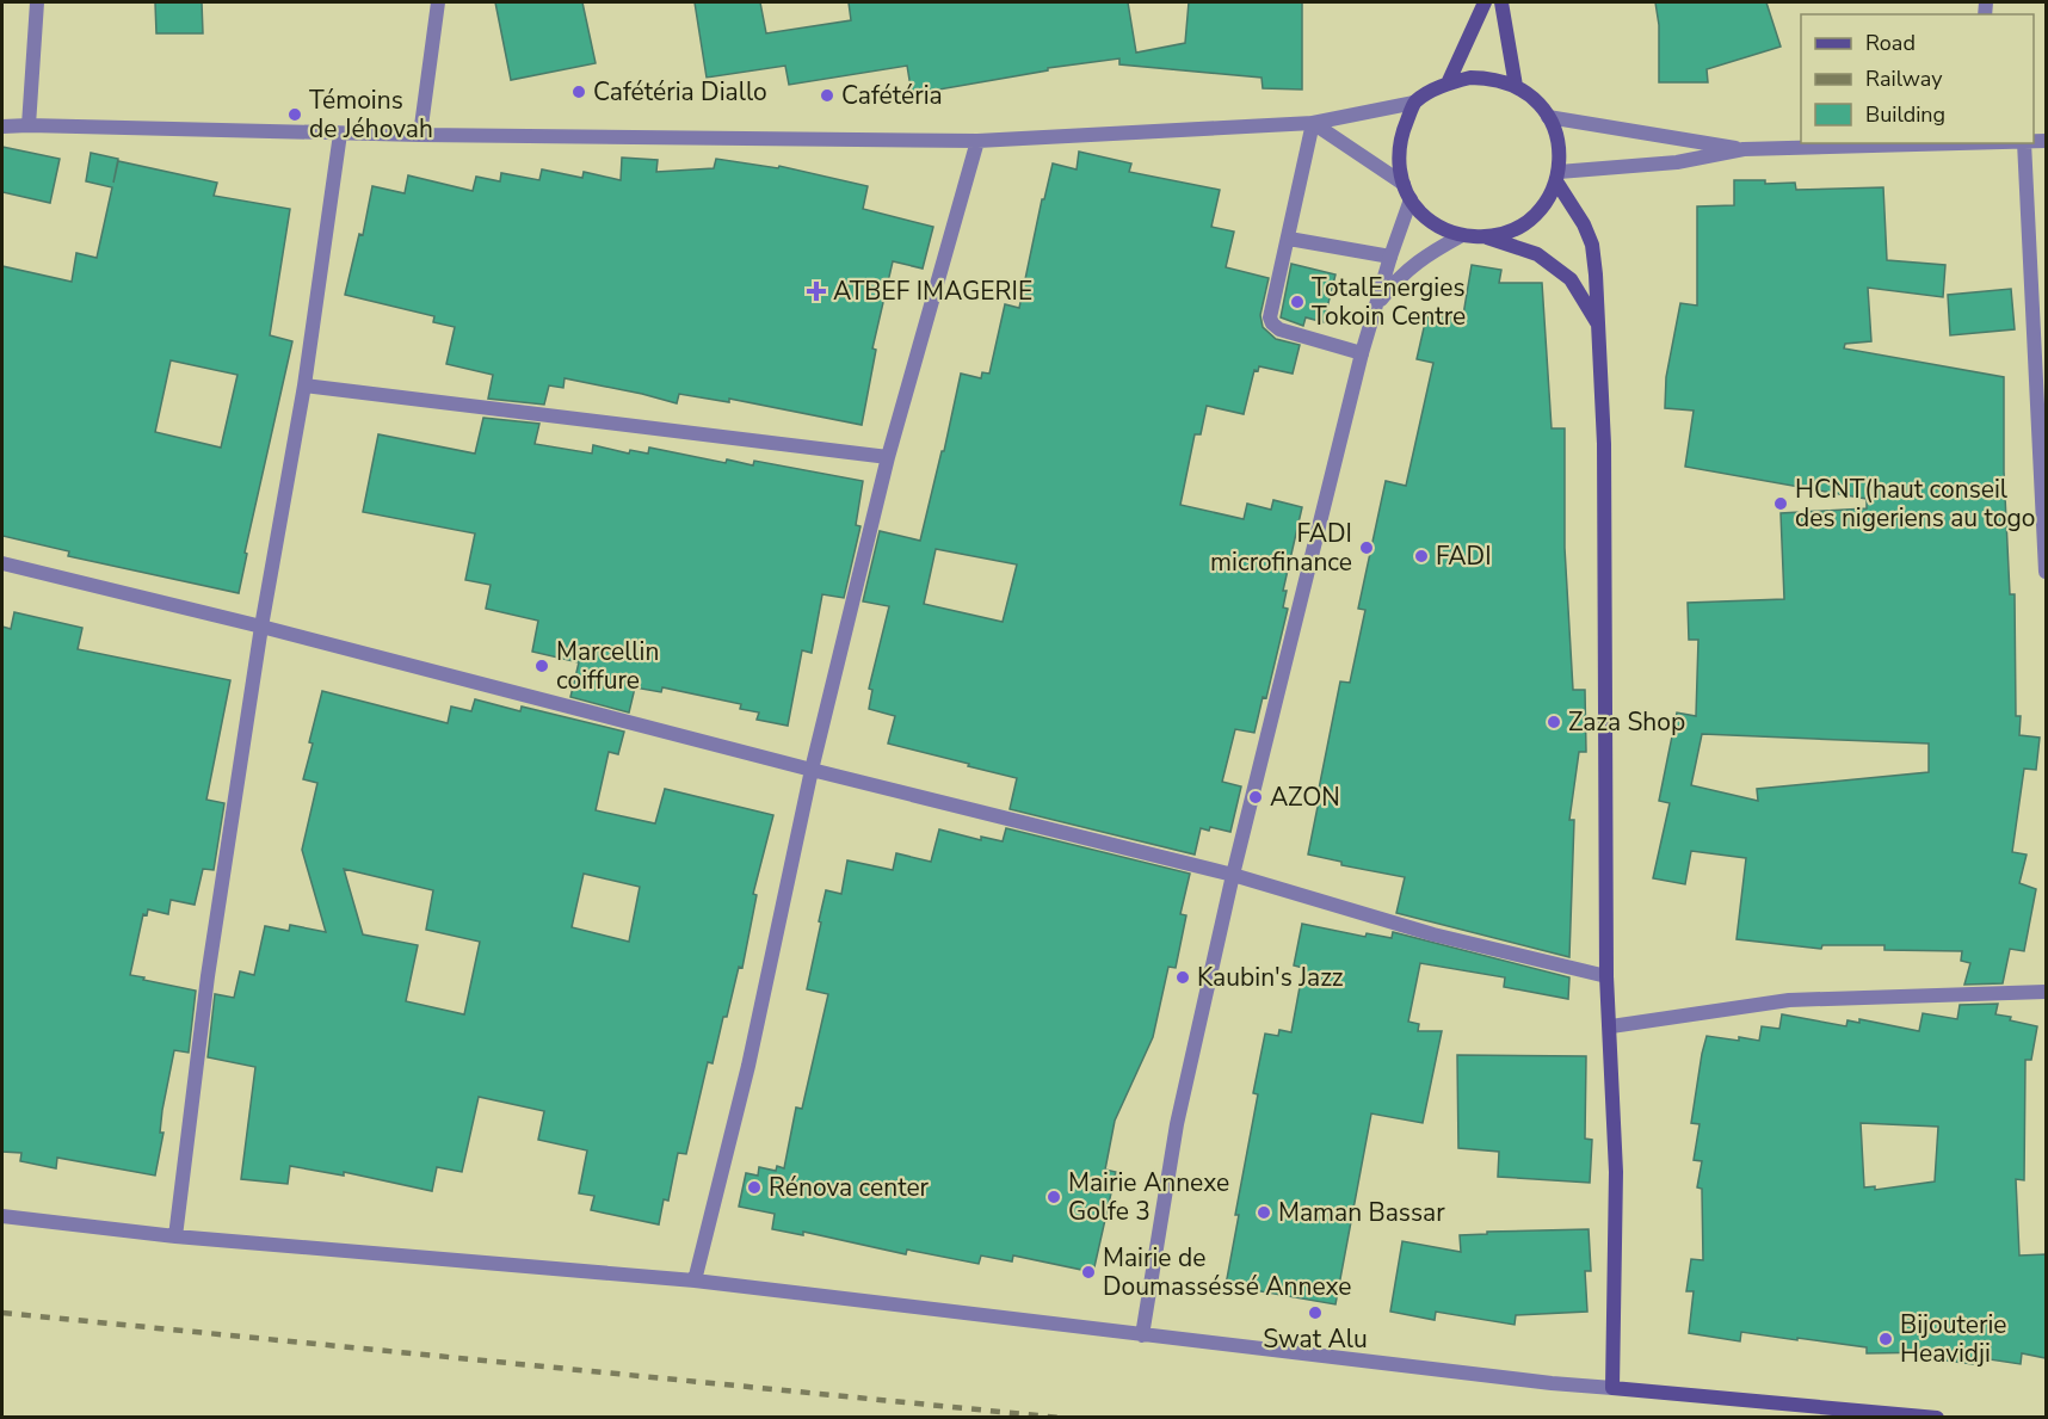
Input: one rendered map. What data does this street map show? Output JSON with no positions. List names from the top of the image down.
{
  "places": {
    "other": [
      "Cafétéria Diallo",
      "Cafétéria",
      "Témoins de Jéhovah",
      "TotalEnergies Tokoin Centre",
      "HCNT(haut conseil des nigeriens au togo",
      "FADI microfinance",
      "FADI",
      "Marcellin coiffure",
      "Zaza Shop",
      "AZON",
      "Kaubin's Jazz",
      "Rénova center",
      "Mairie Annexe Golfe 3",
      "Maman Bassar",
      "Mairie de Doumasséssé Annexe",
      "Swat Alu",
      "Bijouterie Heavidji"
    ],
    "health": ["ATBEF IMAGERIE"]
  },
  "legend": ["Road", "Railway", "Building"]
}
